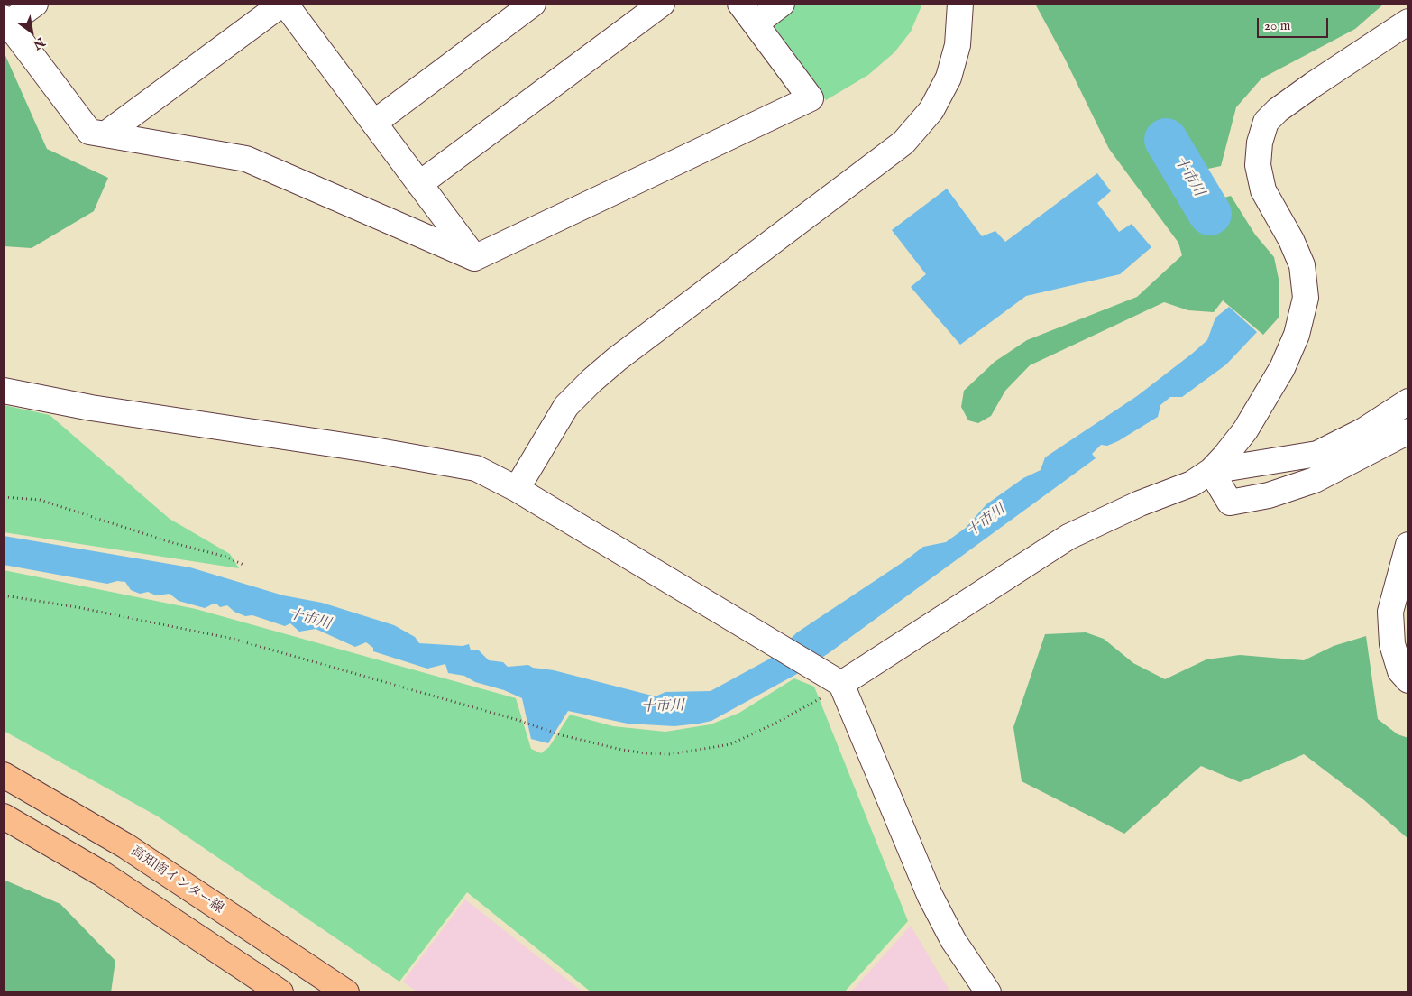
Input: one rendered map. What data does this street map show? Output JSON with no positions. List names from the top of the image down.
{
  "streets": {
    "main road": ["高知南インター線"]
  },
  "water": ["十市川"],
  "scale_bar": "20 m",
  "north": "bottom right"
}
